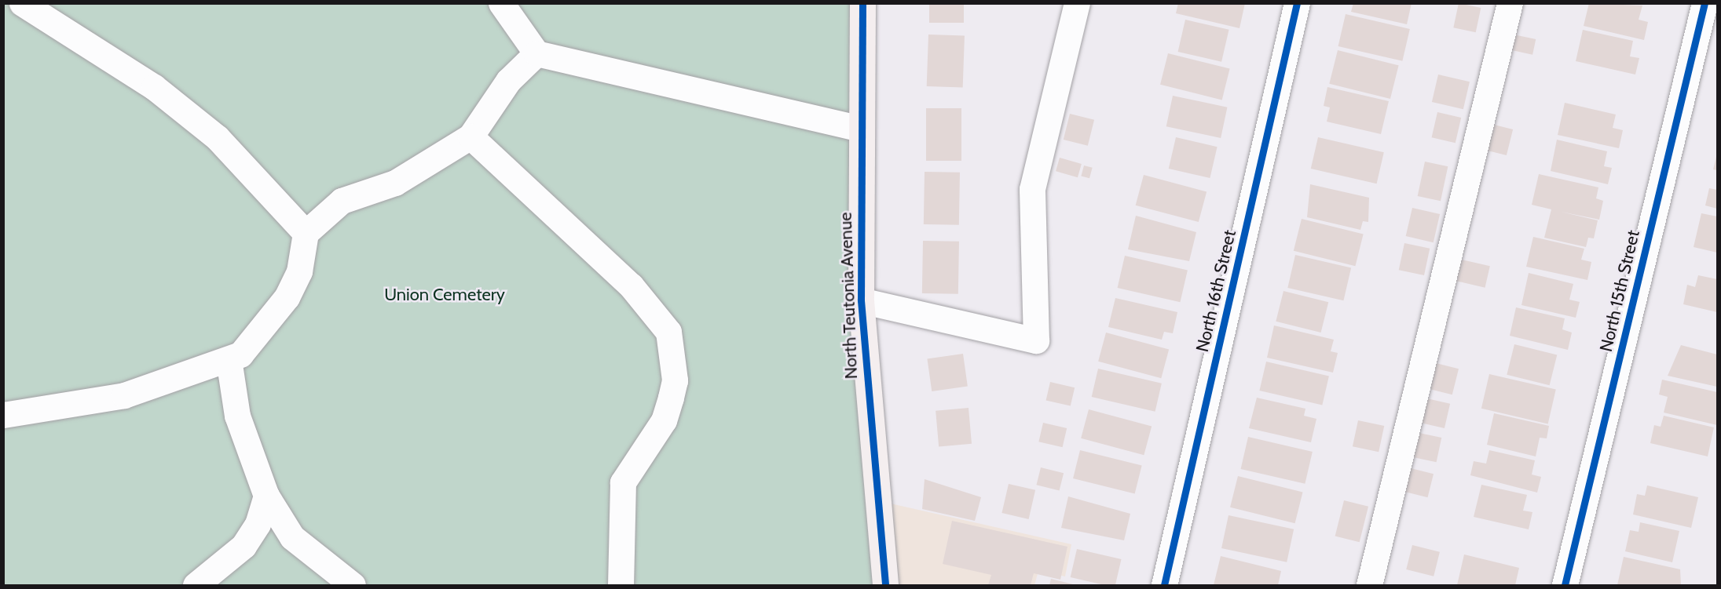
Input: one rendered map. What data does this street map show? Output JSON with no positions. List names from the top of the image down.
{
  "streets": {
    "main road": ["North Teutonia Avenue"],
    "street": ["North 16th Street", "North 15th Street"]
  },
  "parks": ["Union Cemetery"]
}
